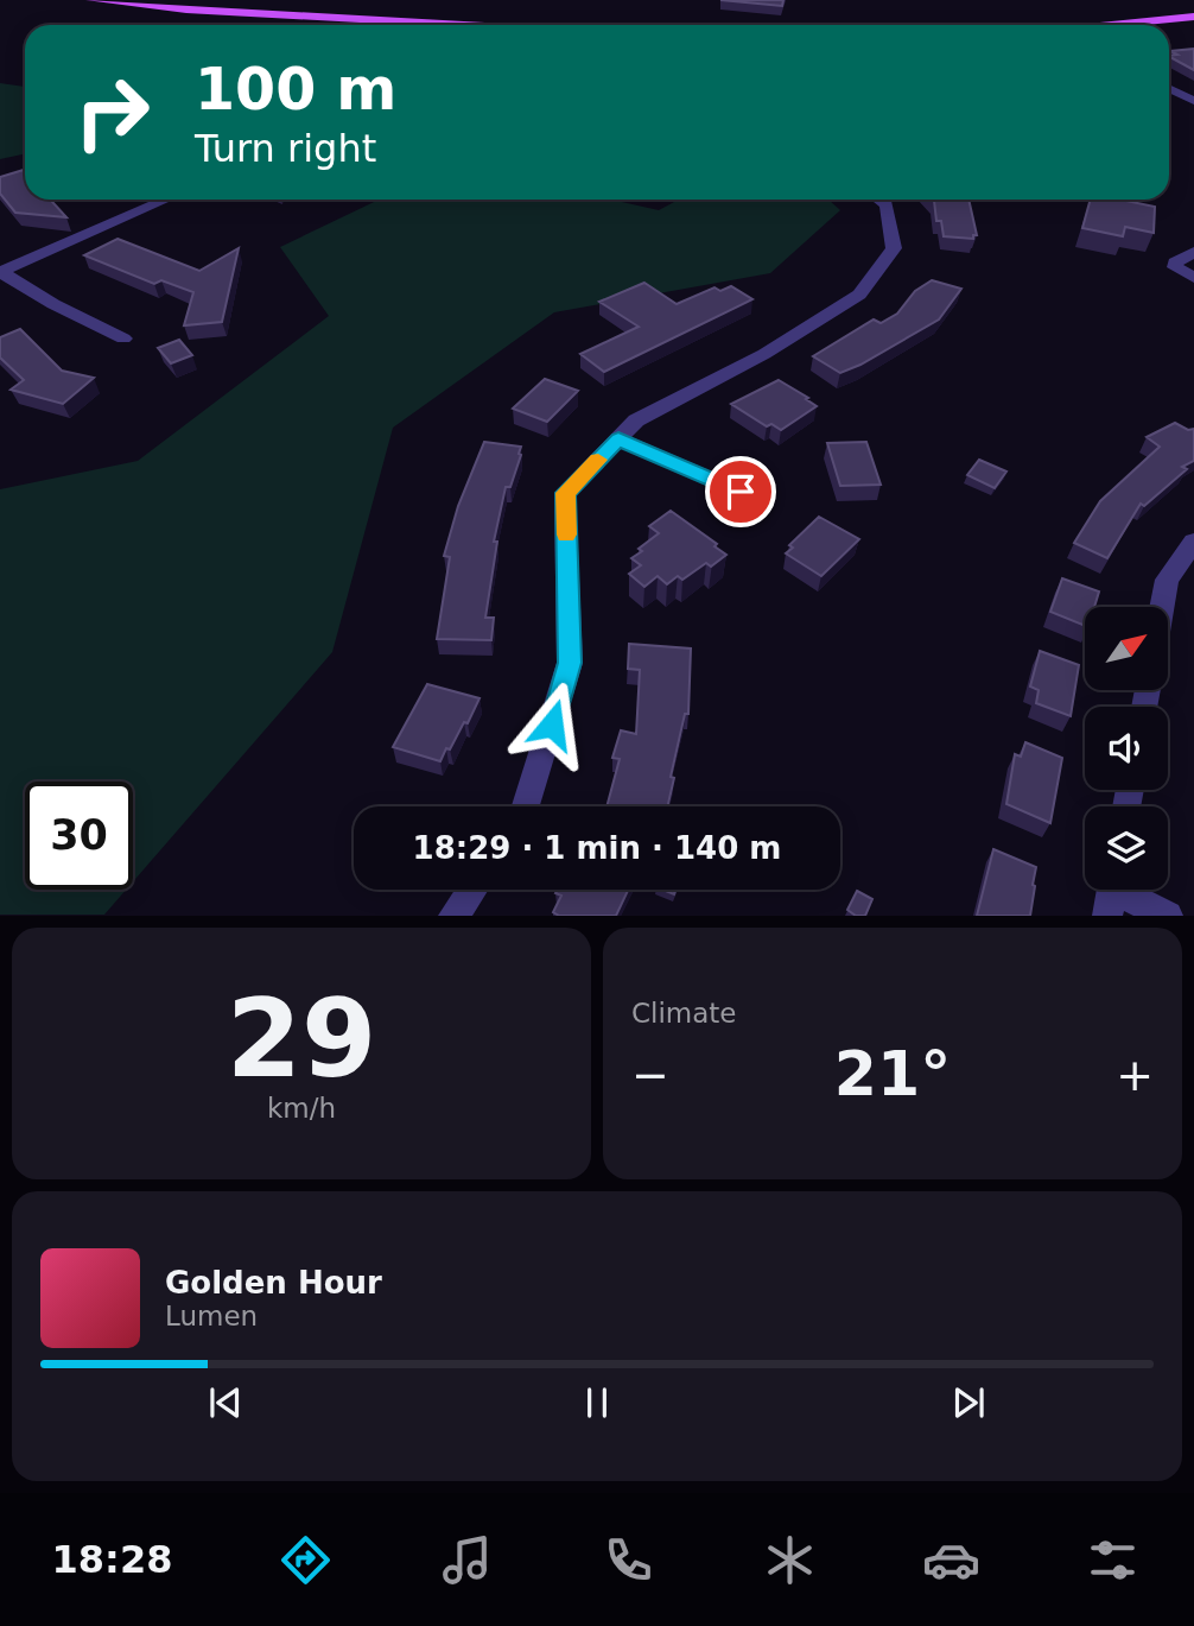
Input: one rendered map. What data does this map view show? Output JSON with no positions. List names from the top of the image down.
{
  "north": "top right",
  "page": {
    "turn": ["100 m", "Turn right"],
    "limit": "30",
    "trip": "18:29 · 1 min · 140 m",
    "tile": [
      ["29", "km/h"],
      "Climate"
    ],
    "heat": ["−", "21°", "+"],
    "song": ["Golden Hour", "Lumen"],
    "tabs": "18:28"
  }
}
